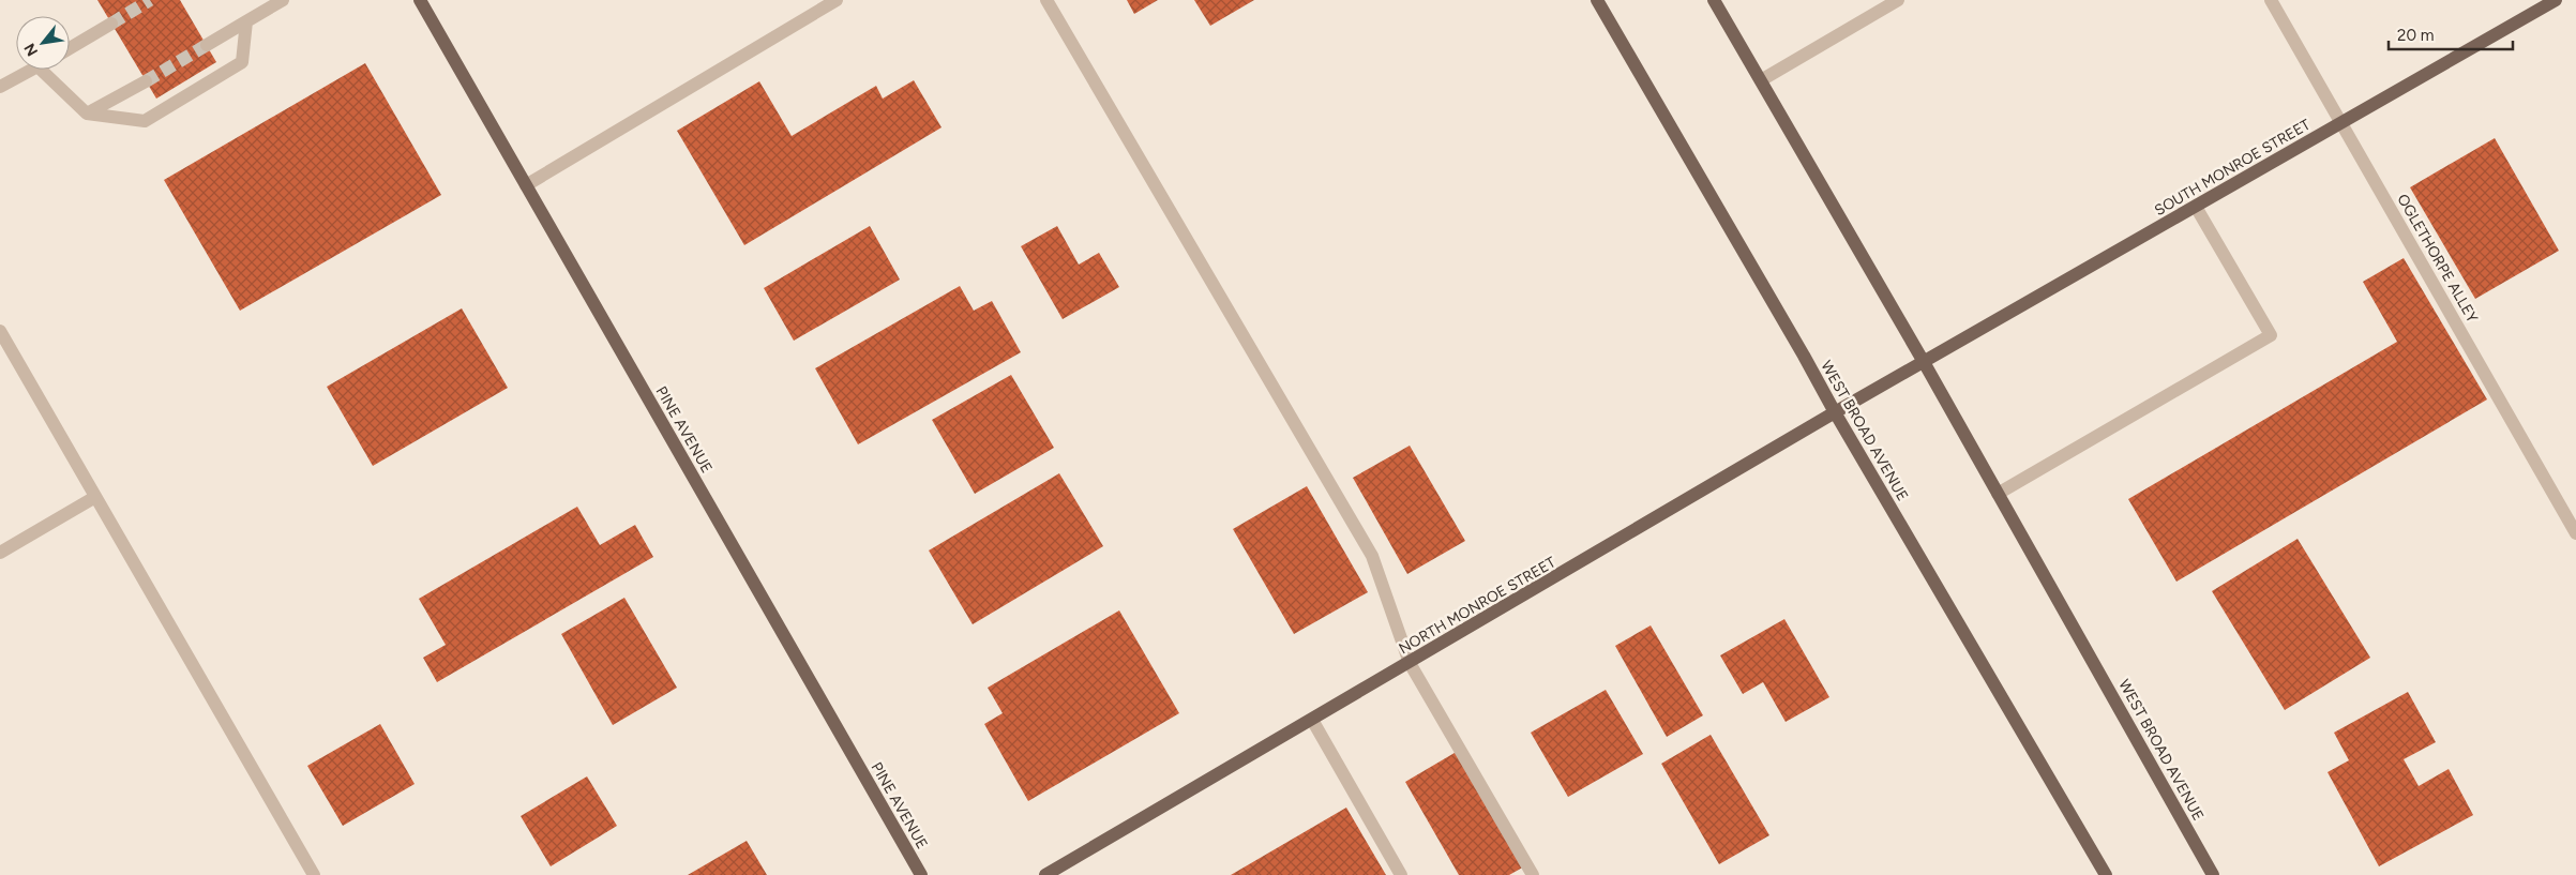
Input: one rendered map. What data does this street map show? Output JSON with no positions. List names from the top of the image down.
{
  "streets": {
    "main road": [
      "SOUTH MONROE STREET",
      "PINE AVENUE",
      "WEST BROAD AVENUE",
      "NORTH MONROE STREET"
    ],
    "lane": ["OGLETHORPE ALLEY"]
  },
  "crossings": [
    ["SOUTH MONROE STREET", "OGLETHORPE ALLEY"],
    ["SOUTH MONROE STREET", "WEST BROAD AVENUE"],
    ["SOUTH MONROE STREET", "NORTH MONROE STREET"],
    ["WEST BROAD AVENUE", "NORTH MONROE STREET"]
  ],
  "scale_bar": "20 m",
  "north": "bottom left"
}
